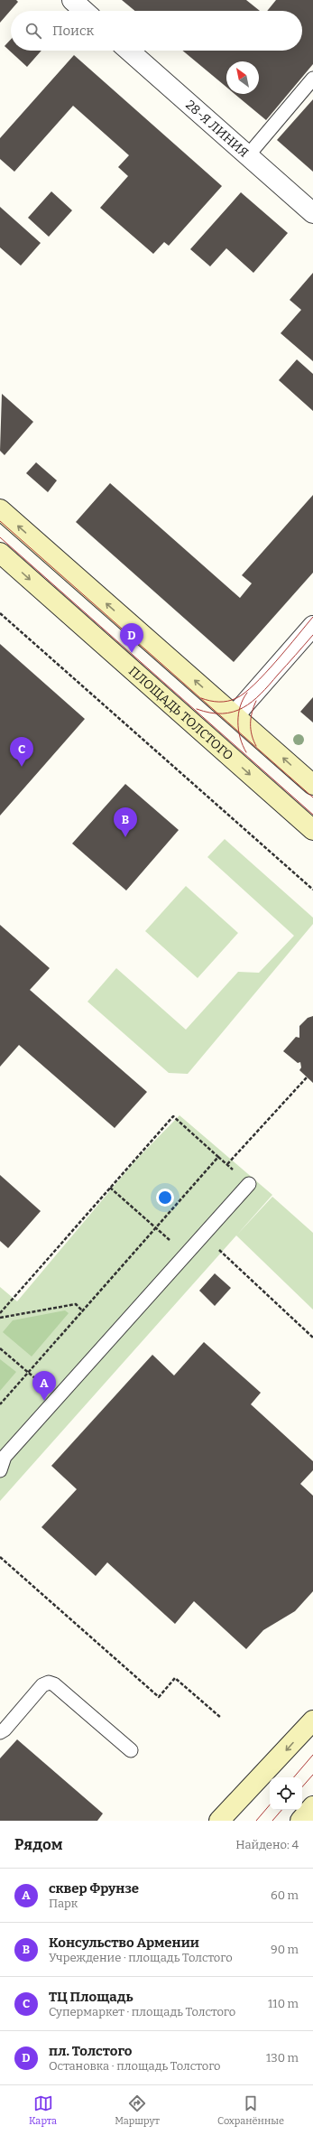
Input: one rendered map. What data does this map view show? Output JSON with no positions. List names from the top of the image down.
{
  "streets": {
    "main road": ["ПЛОЩАДЬ ТОЛСТОГО"],
    "street": ["28-Я ЛИНИЯ"]
  },
  "north": "top left",
  "page": {
    "search": "Поиск",
    "pins": [
      "D",
      "C",
      "B",
      "A"
    ],
    "heading": ["Рядом", "Найдено: 4"],
    "list": [
      {
        "mark": "A",
        "name": "сквер Фрунзе",
        "note": "Парк",
        "value": "60 m"
      },
      {
        "mark": "B",
        "name": "Консульство Армении",
        "note": "Учреждение · площадь Толстого",
        "value": "90 m"
      },
      {
        "mark": "C",
        "name": "ТЦ Площадь",
        "note": "Супермаркет · площадь Толстого",
        "value": "110 m"
      },
      {
        "mark": "D",
        "name": "пл. Толстого",
        "note": "Остановка · площадь Толстого",
        "value": "130 m"
      }
    ],
    "nav": ["Карта", "Маршрут", "Сохранённые"]
  }
}
